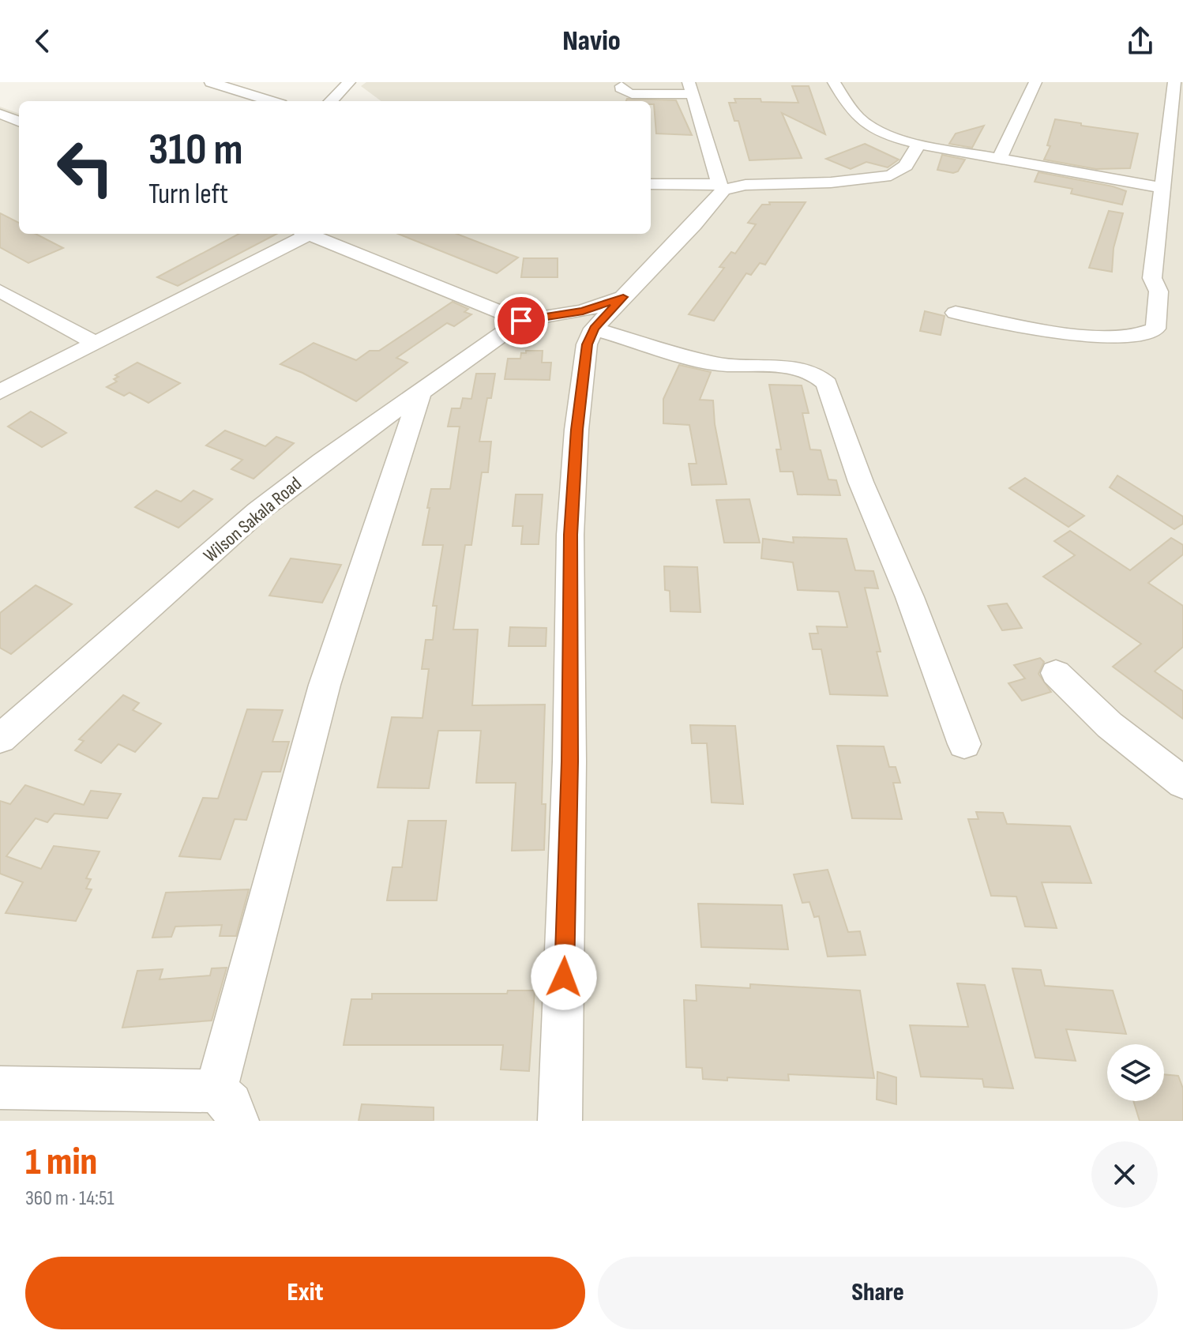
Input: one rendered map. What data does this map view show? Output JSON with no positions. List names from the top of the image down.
{
  "streets": {
    "street": ["Wilson Sakala Road"]
  },
  "page": {
    "header": "Navio",
    "turn": ["310 m", "Turn left"],
    "heading": ["1 min", "360 m · 14:51"],
    "buttons": ["Exit", "Share"]
  }
}
